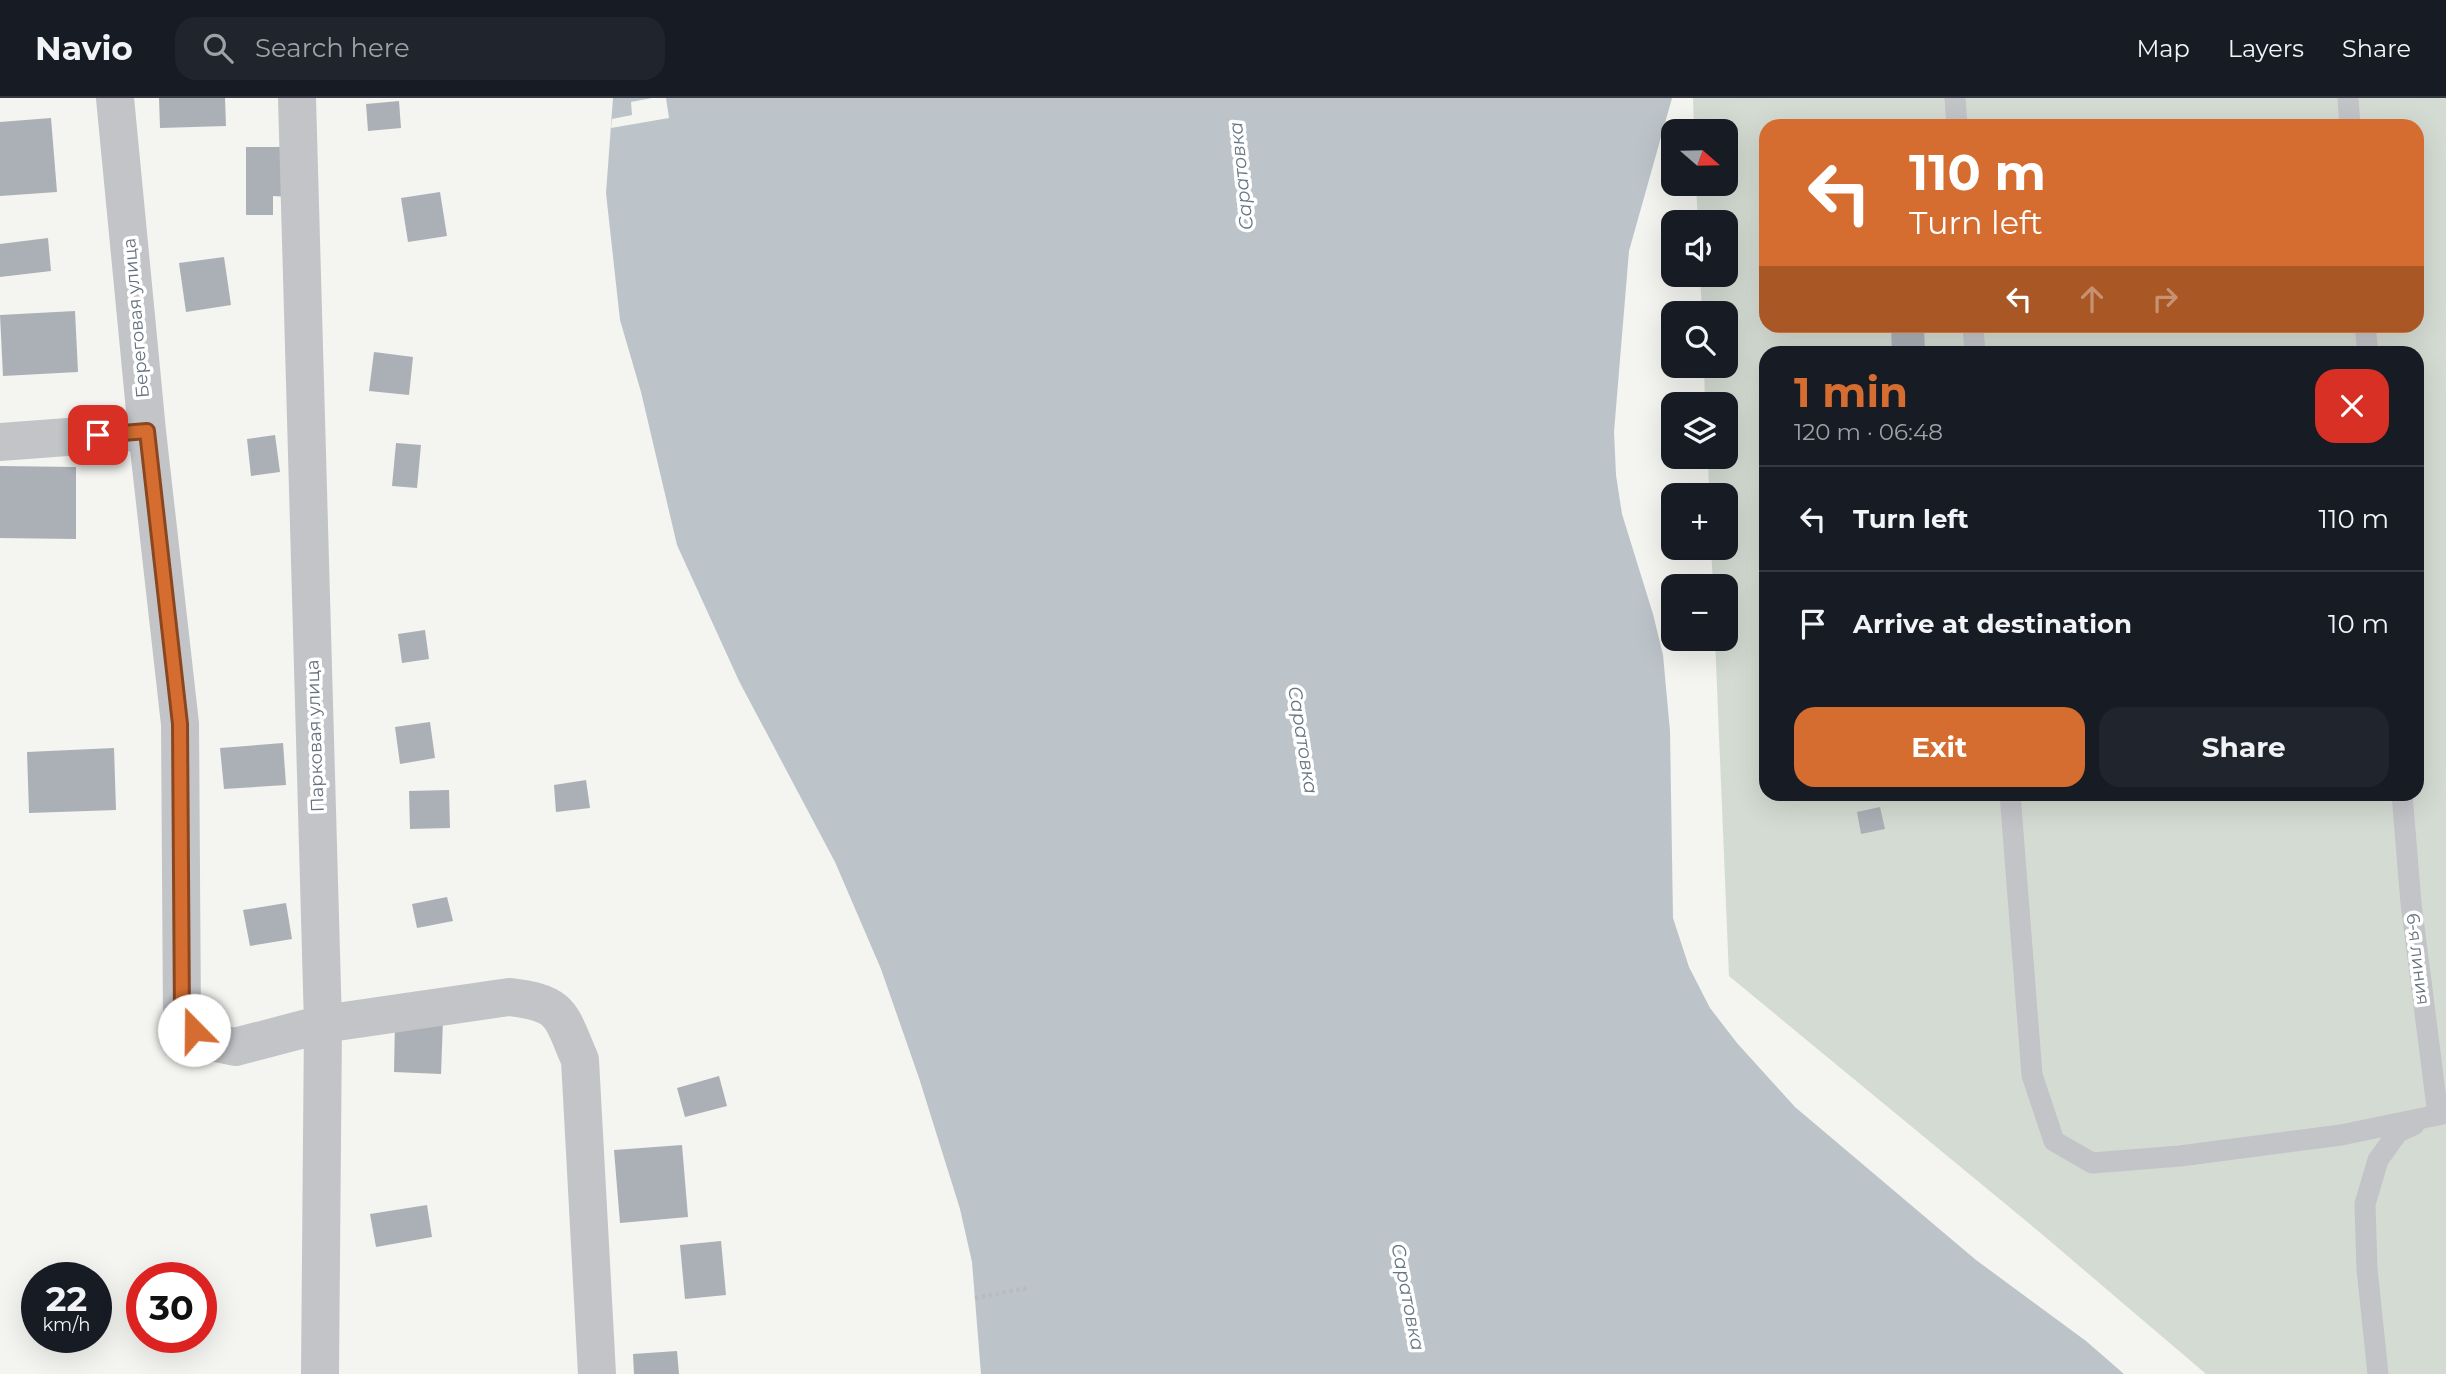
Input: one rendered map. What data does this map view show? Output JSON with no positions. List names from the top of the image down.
{
  "streets": {
    "street": ["Береговая улица", "Парковая улица"],
    "lane": ["6-я линия"]
  },
  "crossings": [
    ["Береговая улица", "Парковая улица"]
  ],
  "water": ["Саратовка"],
  "north": "right",
  "page": {
    "header": "Navio",
    "search": "Search here",
    "nav": ["Map", "Layers", "Share"],
    "map_buttons": ["+", "−"],
    "turn": ["110 m", "Turn left"],
    "heading": ["1 min", "120 m · 06:48"],
    "list": [
      {
        "name": "Turn left",
        "value": "110 m"
      },
      {
        "name": "Arrive at destination",
        "value": "10 m"
      }
    ],
    "buttons": ["Exit", "Share"],
    "speed": "22 km/h",
    "limit": "30"
  }
}
